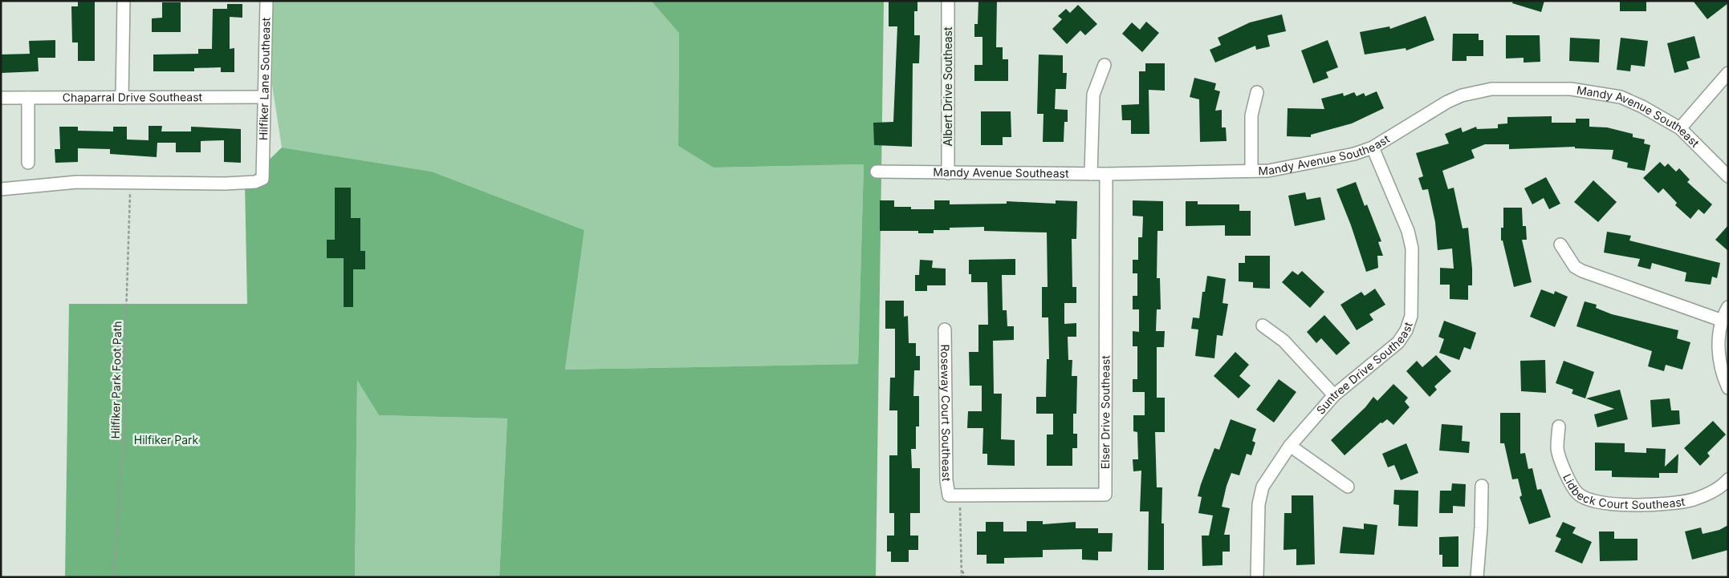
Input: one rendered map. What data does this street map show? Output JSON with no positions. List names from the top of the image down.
{
  "streets": {
    "street": [
      "Hilfiker Lane Southeast",
      "Albert Drive Southeast",
      "Chaparral Drive Southeast",
      "Mandy Avenue Southeast",
      "Suntree Drive Southeast",
      "Roseway Court Southeast",
      "Elser Drive Southeast",
      "Lidbeck Court Southeast"
    ],
    "path": ["Hilfiker Park Foot Path"]
  },
  "crossings": [
    ["Hilfiker Lane Southeast", "Chaparral Drive Southeast"],
    ["Hilfiker Lane Southeast", "Hilfiker Park Foot Path"],
    ["Albert Drive Southeast", "Mandy Avenue Southeast"],
    ["Mandy Avenue Southeast", "Suntree Drive Southeast"],
    ["Mandy Avenue Southeast", "Elser Drive Southeast"],
    ["Roseway Court Southeast", "Elser Drive Southeast"]
  ],
  "parks": ["Hilfiker Park"]
}
